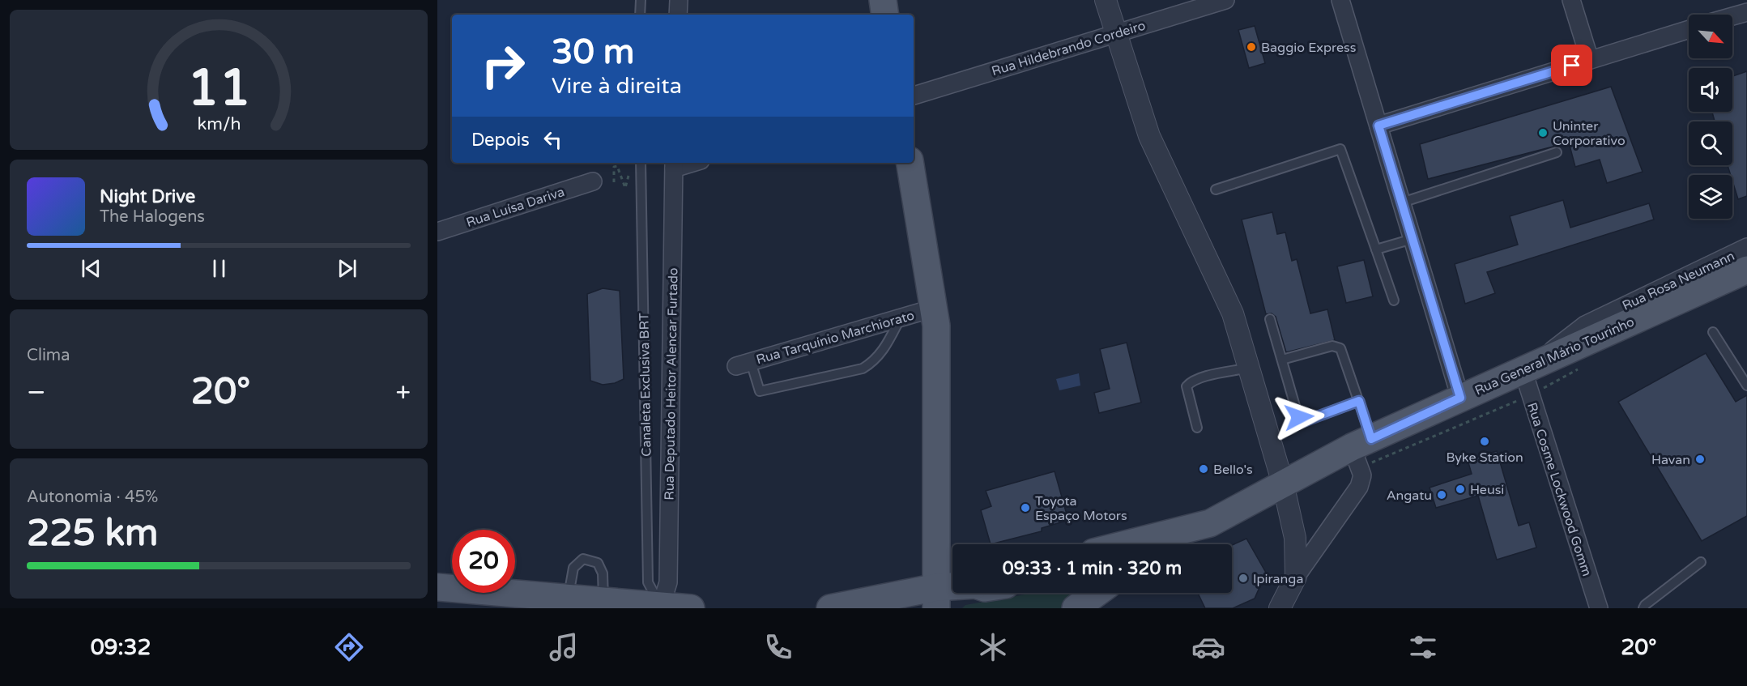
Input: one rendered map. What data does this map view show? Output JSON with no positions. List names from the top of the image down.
{
  "streets": {
    "main road": ["Rua General Mário Tourinho"],
    "street": [
      "Rua Hildebrando Cordeiro",
      "Rua Luísa Dariva",
      "Rua Rosa Neumann",
      "Rua Tarquínio Marchiorato",
      "Rua Deputado Heitor Alencar Furtado",
      "Rua Cosme Lockwood Gomm"
    ],
    "lane": ["Canaleta Exclusiva BRT"]
  },
  "crossings": [
    ["Rua Rosa Neumann", "Rua General Mário Tourinho"],
    ["Rua Rosa Neumann", "Rua Cosme Lockwood Gomm"],
    ["Rua General Mário Tourinho", "Rua Cosme Lockwood Gomm"],
    ["Rua Deputado Heitor Alencar Furtado", "Canaleta Exclusiva BRT"]
  ],
  "places": [
    "Baggio Express",
    "Uninter Corporativo",
    "Byke Station",
    "Havan",
    "Bello's",
    "Heusi",
    "Angatu",
    "Toyota Espaço Motors",
    "Ipiranga"
  ],
  "north": "bottom right",
  "page": {
    "turn": ["30 m", "Vire à direita"],
    "then": "Depois",
    "song": ["Night Drive", "The Halogens"],
    "tile": [
      "Clima",
      ["Autonomia · 45%", "225 km"]
    ],
    "heat": ["−", "20°", "+"],
    "limit": "20",
    "trip": "09:33 · 1 min · 320 m",
    "tabs": ["09:32", "20°"],
    "gauge": ["11", "km/h"]
  }
}
